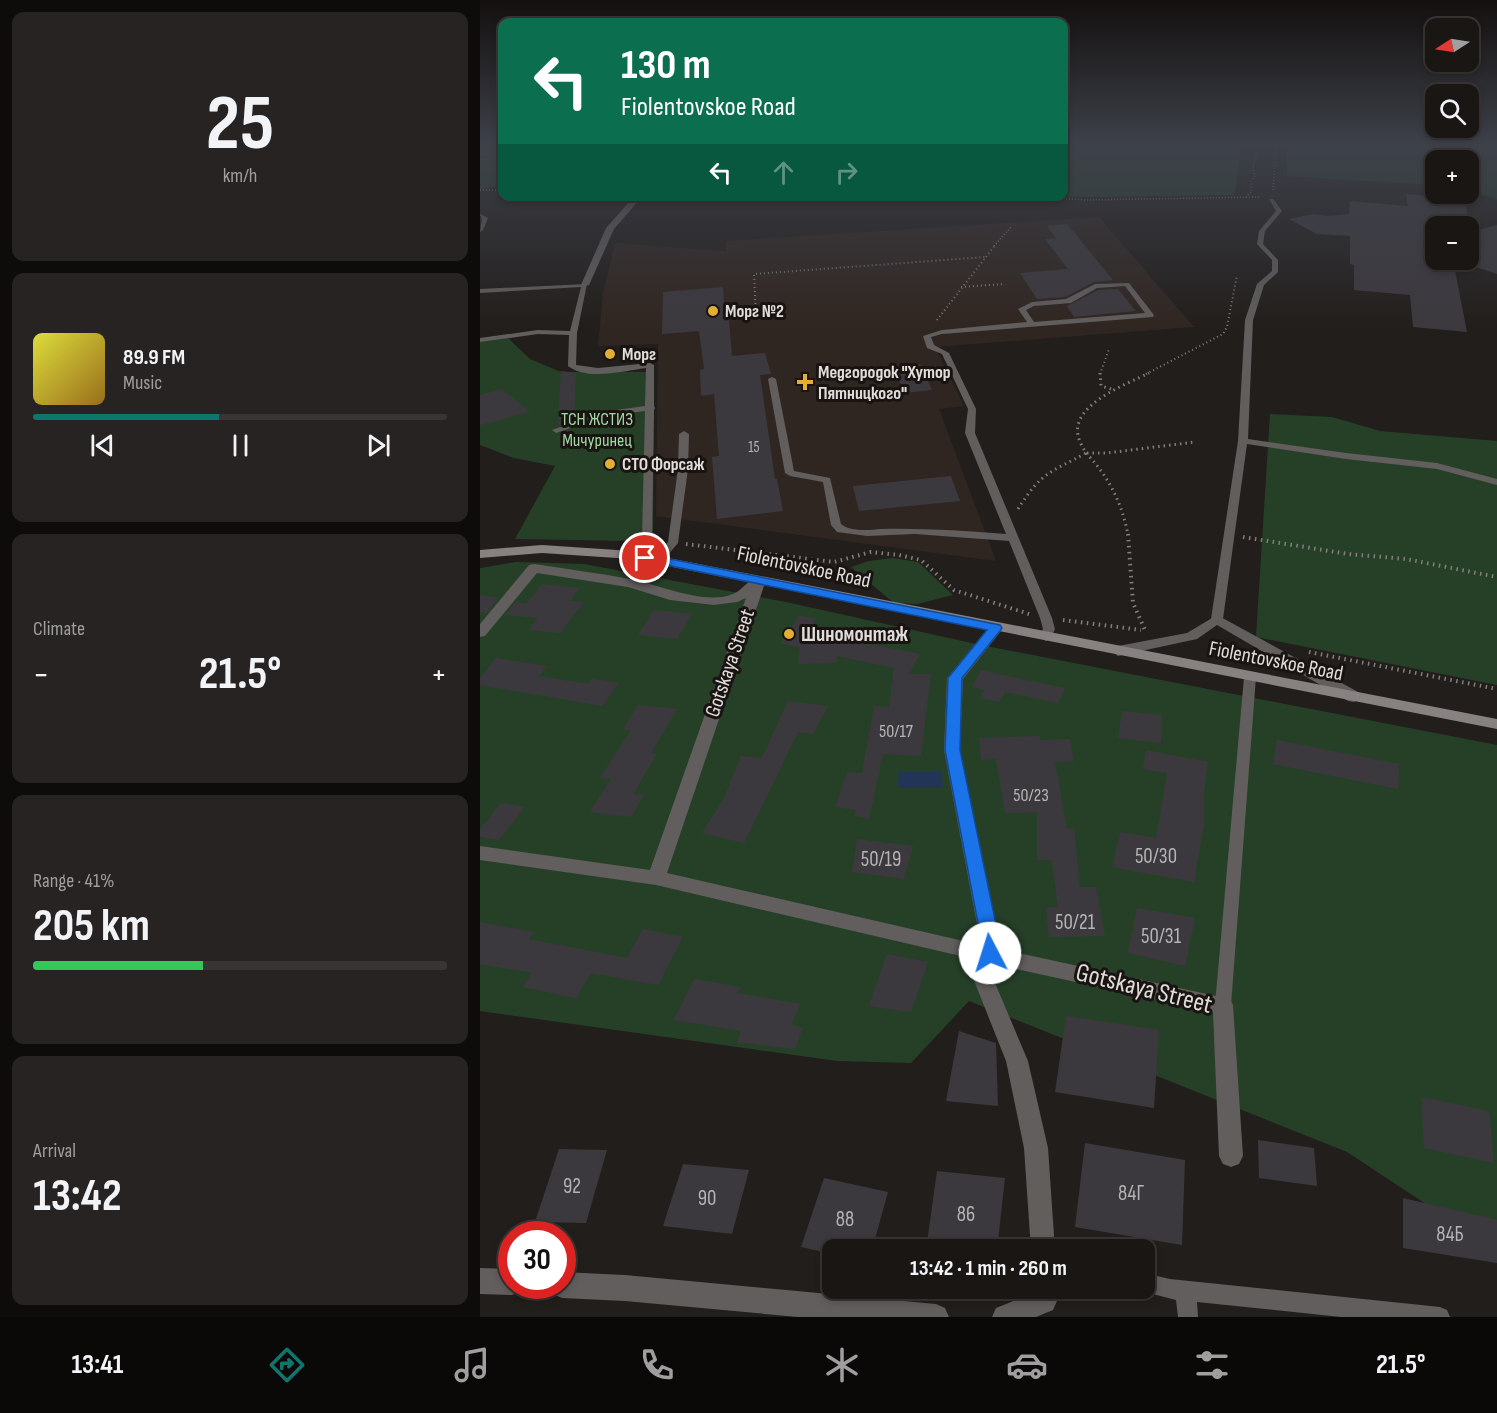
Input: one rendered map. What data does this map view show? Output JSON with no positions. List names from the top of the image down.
{
  "streets": {
    "main road": ["Fiolentovskoe Road"],
    "street": ["Gotskaya Street"]
  },
  "crossings": [
    ["Fiolentovskoe Road", "Gotskaya Street"]
  ],
  "parks": ["ТСН ЖСТИЗ Мичуринец"],
  "places": {
    "other": [
      "Морг №2",
      "Морг",
      "СТО Форсаж",
      "Шиномонтаж"
    ],
    "health": ["Медгородок \"Хутор Пятницкого\""]
  },
  "house_numbers": [
    "15",
    "50/17",
    "50/23",
    "50/30",
    "50/19",
    "50/21",
    "50/31",
    "92",
    "84Г",
    "90",
    "86",
    "88",
    "84Б"
  ],
  "north": "left",
  "page": {
    "tile": [
      ["25", "km/h"],
      "Climate",
      ["Range · 41%", "205 km"],
      ["Arrival", "13:42"]
    ],
    "map_buttons": ["+", "−"],
    "turn": ["130 m", "Fiolentovskoe Road"],
    "song": ["89.9 FM", "Music"],
    "heat": ["−", "21.5°", "+"],
    "limit": "30",
    "trip": "13:42 · 1 min · 260 m",
    "tabs": ["13:41", "21.5°"]
  }
}
